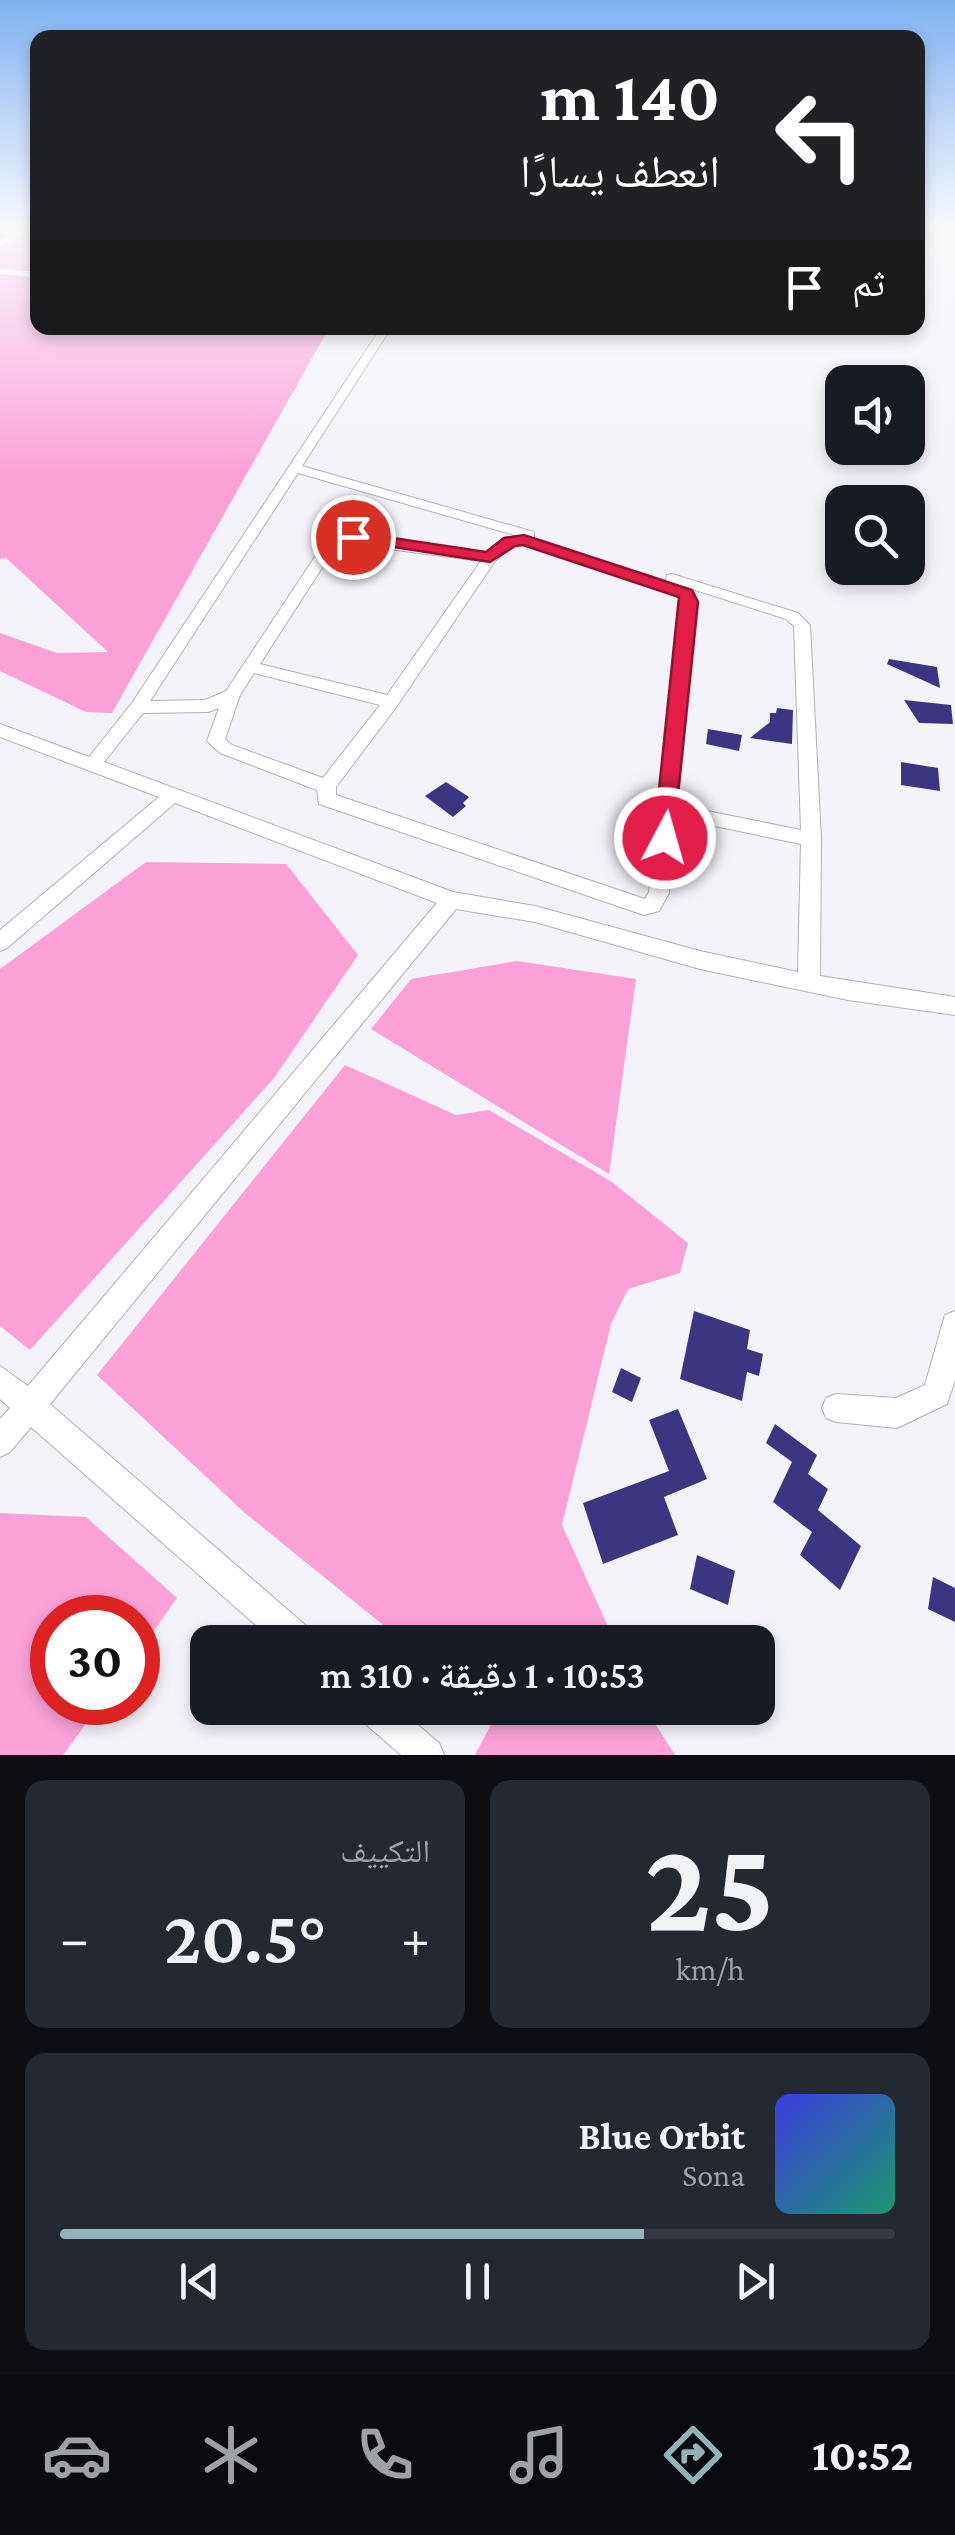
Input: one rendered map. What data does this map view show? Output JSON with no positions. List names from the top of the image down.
{
  "page": {
    "turn": ["140 m", "انعطف يسارًا"],
    "then": "ثم",
    "limit": "30",
    "trip": "10:53 · 1 دقيقة · 310 m",
    "tile": [
      ["25", "km/h"],
      "التكييف"
    ],
    "heat": ["−", "20.5°", "+"],
    "song": ["Blue Orbit", "Sona"],
    "tabs": "10:52"
  }
}
